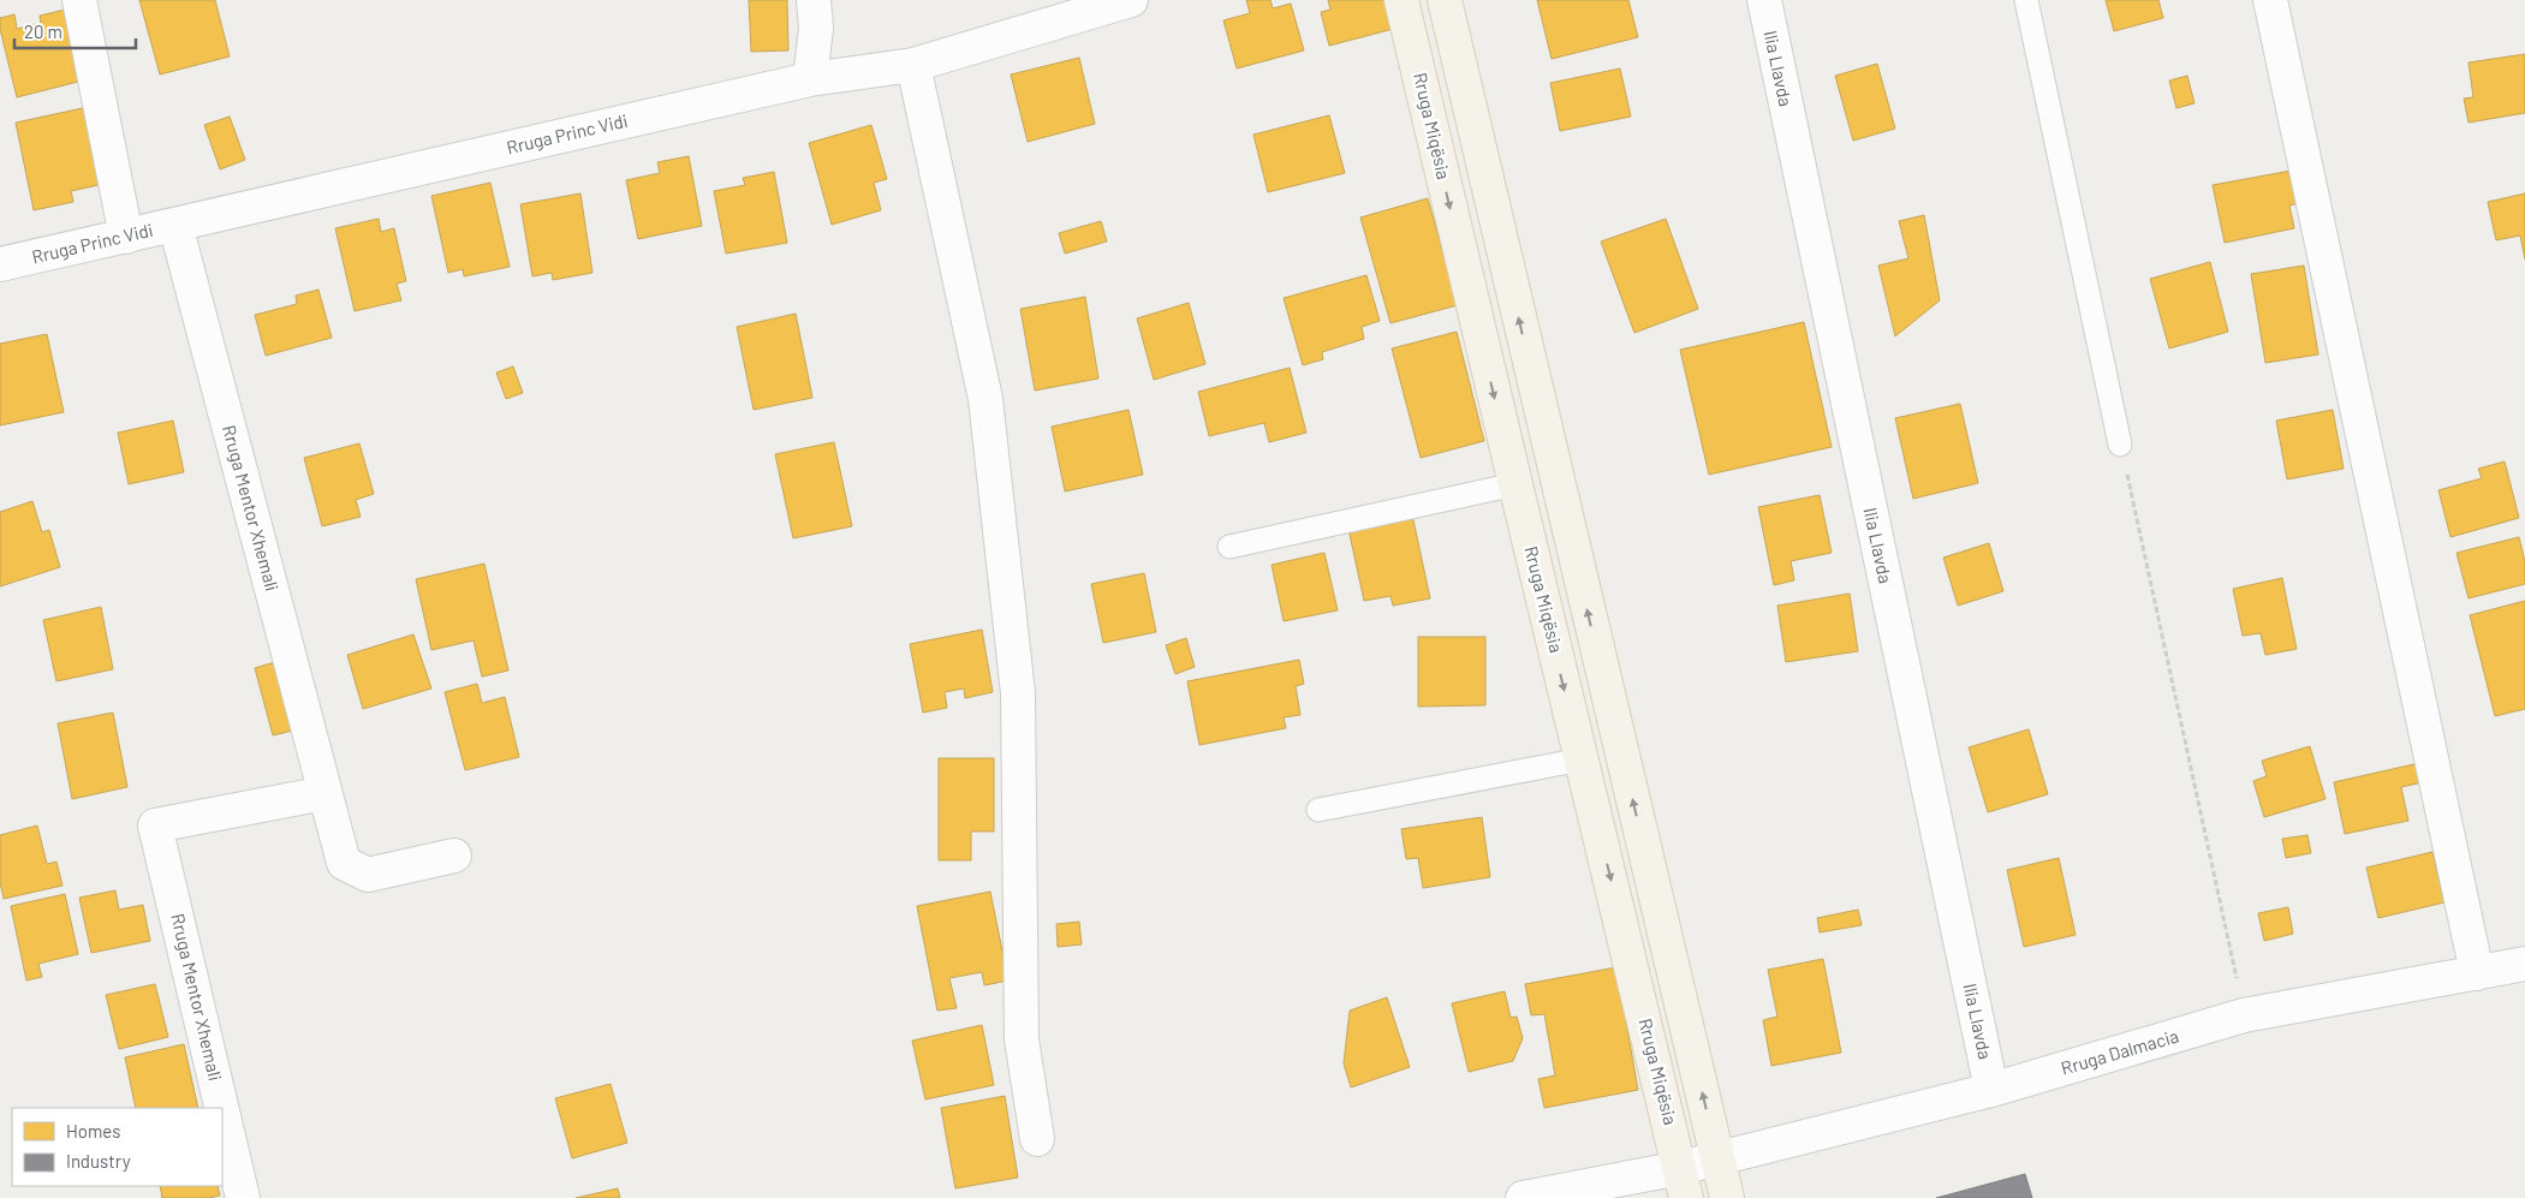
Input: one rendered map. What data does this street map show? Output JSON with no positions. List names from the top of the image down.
{
  "streets": {
    "main road": ["Rruga Miqësia"],
    "street": [
      "Ilia Llavda",
      "Rruga Princ Vidi",
      "Rruga Mentor Xhemali",
      "Rruga Dalmacia"
    ]
  },
  "crossings": [
    ["Ilia Llavda", "Rruga Dalmacia"],
    ["Rruga Miqësia", "Rruga Dalmacia"],
    ["Rruga Princ Vidi", "Rruga Mentor Xhemali"]
  ],
  "legend": ["Homes", "Industry"],
  "scale_bar": "20 m"
}
